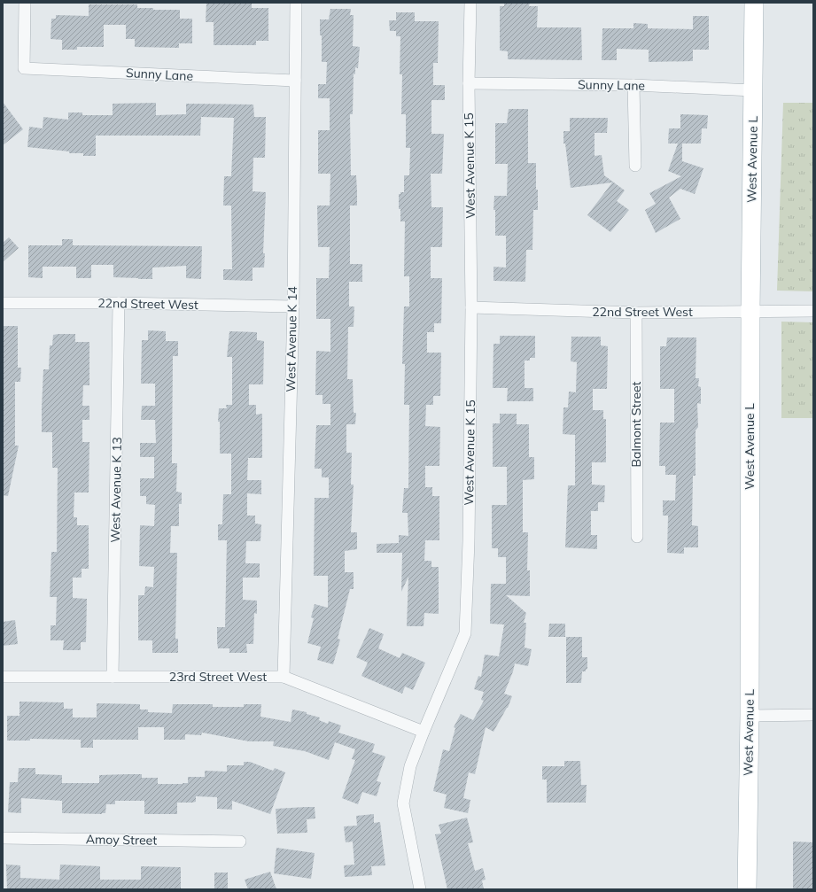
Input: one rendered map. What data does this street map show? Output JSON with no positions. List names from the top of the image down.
{
  "streets": {
    "main road": ["West Avenue L"],
    "street": [
      "Sunny Lane",
      "West Avenue K 15",
      "22nd Street West",
      "West Avenue K 14",
      "Balmont Street",
      "West Avenue K 13",
      "23rd Street West",
      "Amoy Street"
    ]
  },
  "crossings": [
    ["Sunny Lane", "West Avenue L"],
    ["Sunny Lane", "West Avenue K 15"],
    ["Sunny Lane", "West Avenue K 14"],
    ["West Avenue L", "22nd Street West"],
    ["West Avenue K 15", "22nd Street West"],
    ["West Avenue K 15", "23rd Street West"],
    ["22nd Street West", "West Avenue K 14"],
    ["22nd Street West", "Balmont Street"],
    ["22nd Street West", "West Avenue K 13"],
    ["West Avenue K 14", "23rd Street West"],
    ["West Avenue K 13", "23rd Street West"]
  ]
}
